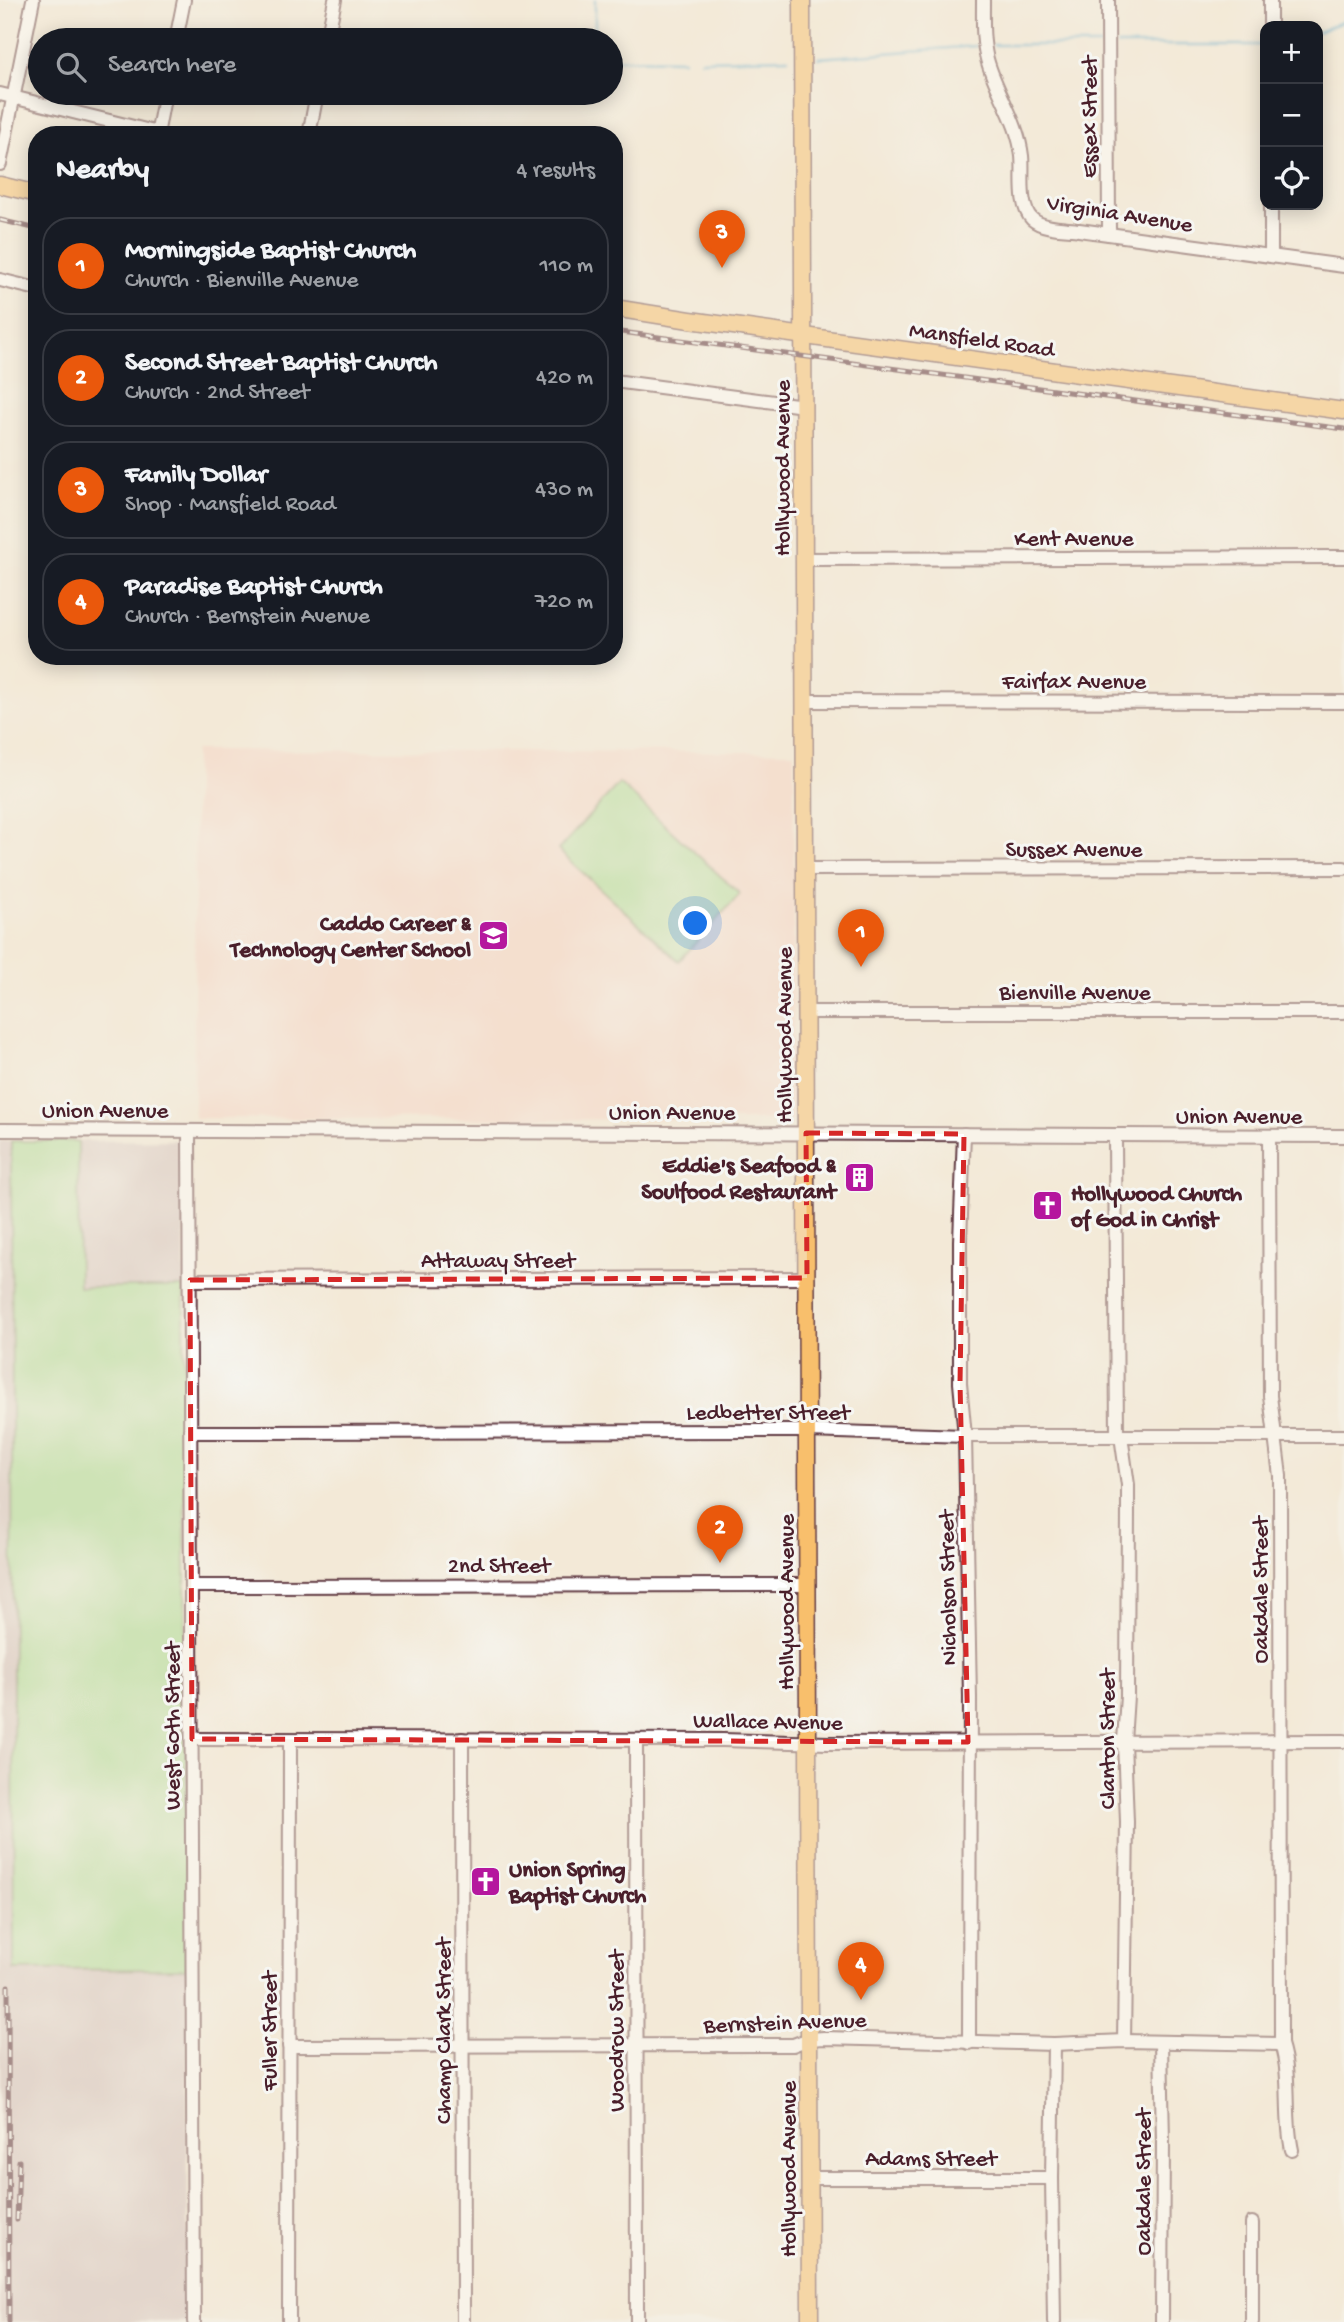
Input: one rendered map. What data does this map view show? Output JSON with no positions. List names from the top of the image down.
{
  "streets": {
    "main road": ["Mansfield Road", "Hollywood Avenue"],
    "street": [
      "Essex Street",
      "Virginia Avenue",
      "Kent Avenue",
      "Fairfax Avenue",
      "Sussex Avenue",
      "Bienville Avenue",
      "Union Avenue",
      "Attaway Street",
      "Ledbetter Street",
      "2nd Street",
      "Nicholson Street",
      "Oakdale Street",
      "Wallace Avenue",
      "West 60th Street",
      "Clanton Street",
      "Bernstein Avenue",
      "Fuller Street",
      "Champ Clark Street",
      "Woodrow Street",
      "Adams Street"
    ]
  },
  "crossings": [
    ["Essex Street", "Virginia Avenue"],
    ["Mansfield Road", "Hollywood Avenue"],
    ["Hollywood Avenue", "Kent Avenue"],
    ["Hollywood Avenue", "Fairfax Avenue"],
    ["Hollywood Avenue", "Sussex Avenue"],
    ["Hollywood Avenue", "Bienville Avenue"],
    ["Hollywood Avenue", "Union Avenue"],
    ["Hollywood Avenue", "Attaway Street"],
    ["Hollywood Avenue", "Ledbetter Street"],
    ["Hollywood Avenue", "2nd Street"],
    ["Hollywood Avenue", "Wallace Avenue"],
    ["Hollywood Avenue", "Bernstein Avenue"],
    ["Hollywood Avenue", "Adams Street"],
    ["Union Avenue", "Nicholson Street"],
    ["Union Avenue", "Oakdale Street"],
    ["Union Avenue", "West 60th Street"],
    ["Union Avenue", "Clanton Street"],
    ["Attaway Street", "West 60th Street"],
    ["Ledbetter Street", "Nicholson Street"],
    ["Ledbetter Street", "Oakdale Street"],
    ["Ledbetter Street", "West 60th Street"],
    ["Ledbetter Street", "Clanton Street"],
    ["2nd Street", "West 60th Street"],
    ["Nicholson Street", "Wallace Avenue"],
    ["Nicholson Street", "Bernstein Avenue"],
    ["Oakdale Street", "Wallace Avenue"],
    ["Oakdale Street", "Bernstein Avenue"],
    ["Wallace Avenue", "West 60th Street"],
    ["Wallace Avenue", "Clanton Street"],
    ["Wallace Avenue", "Fuller Street"],
    ["Wallace Avenue", "Champ Clark Street"],
    ["Wallace Avenue", "Woodrow Street"],
    ["Clanton Street", "Bernstein Avenue"],
    ["Bernstein Avenue", "Fuller Street"],
    ["Bernstein Avenue", "Champ Clark Street"],
    ["Bernstein Avenue", "Woodrow Street"]
  ],
  "places": {
    "school or university": ["Caddo Career & Technology Center School"],
    "building": ["Eddie's Seafood & Soulfood Restaurant"],
    "church": ["Hollywood Church of God in Christ", "Union Spring Baptist Church"]
  },
  "page": {
    "map_buttons": ["+", "−"],
    "search": "Search here",
    "heading": ["Nearby", "4 results"],
    "pins": [
      "3",
      "1",
      "2",
      "4"
    ],
    "list": [
      {
        "mark": "1",
        "name": "Morningside Baptist Church",
        "note": "Church · Bienville Avenue",
        "value": "110 m"
      },
      {
        "mark": "2",
        "name": "Second Street Baptist Church",
        "note": "Church · 2nd Street",
        "value": "420 m"
      },
      {
        "mark": "3",
        "name": "Family Dollar",
        "note": "Shop · Mansfield Road",
        "value": "430 m"
      },
      {
        "mark": "4",
        "name": "Paradise Baptist Church",
        "note": "Church · Bernstein Avenue",
        "value": "720 m"
      }
    ]
  }
}
